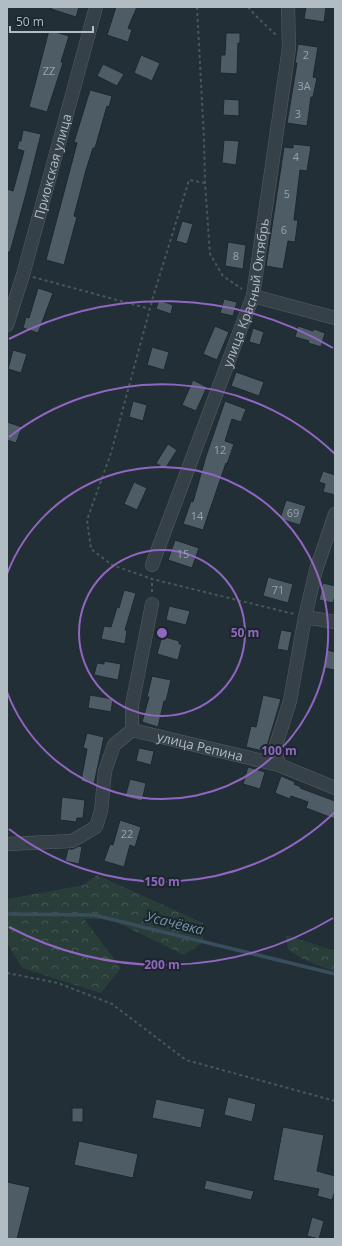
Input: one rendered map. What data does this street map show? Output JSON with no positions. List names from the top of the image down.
{
  "streets": {
    "street": ["Приокская улица", "улица Красный Октябрь", "улица Репина"]
  },
  "water": ["Усачёвка"],
  "house_numbers": [
    "2",
    "ZZ",
    "3А",
    "3",
    "4",
    "5",
    "6",
    "8",
    "12",
    "69",
    "14",
    "15",
    "71",
    "22"
  ],
  "scale_bar": "50 m",
  "rings": [
    "50 m",
    "100 m",
    "150 m",
    "200 m"
  ]
}
